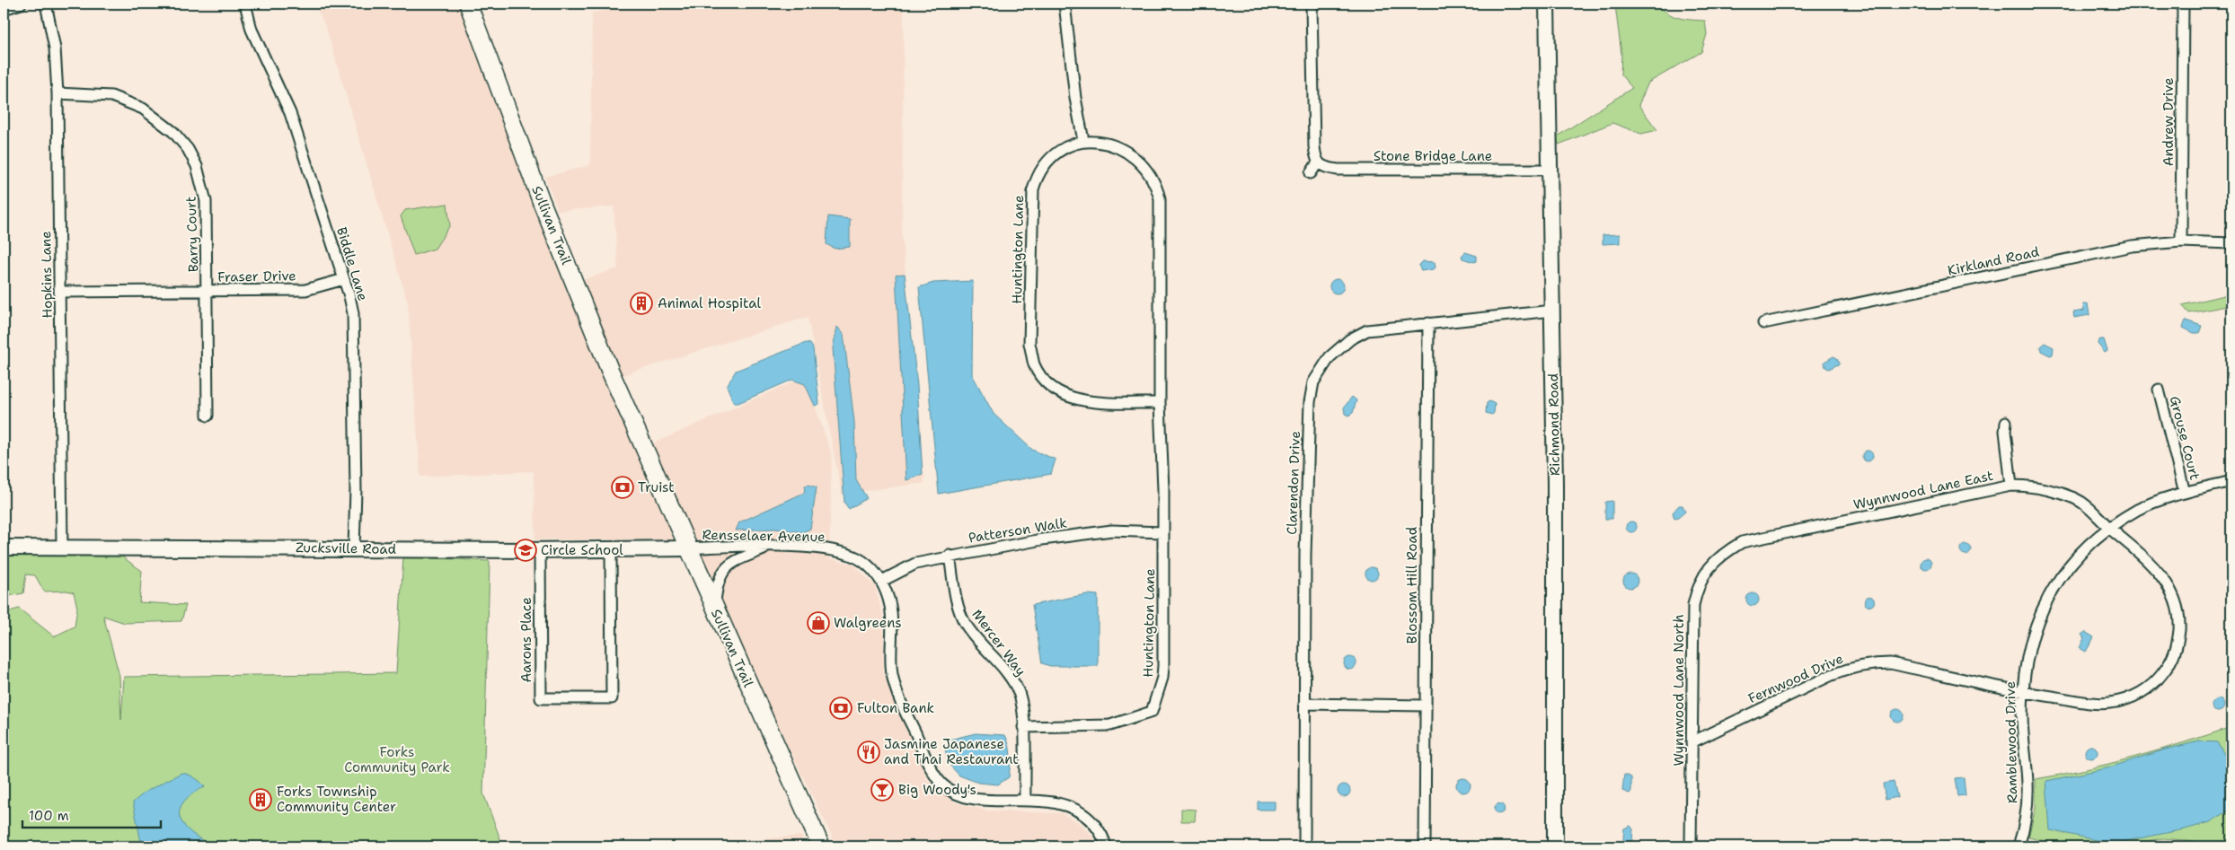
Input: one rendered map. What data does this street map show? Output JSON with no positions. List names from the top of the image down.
{
  "streets": {
    "main road": ["Sullivan Trail"],
    "street": [
      "Andrew Drive",
      "Stone Bridge Lane",
      "Barry Court",
      "Huntington Lane",
      "Kirkland Road",
      "Biddle Lane",
      "Hopkins Lane",
      "Fraser Drive",
      "Richmond Road",
      "Grouse Court",
      "Clarendon Drive",
      "Wynnwood Lane East",
      "Patterson Walk",
      "Rensselaer Avenue",
      "Zucksville Road",
      "Blossom Hill Road",
      "Aarons Place",
      "Mercer Way",
      "Fernwood Drive",
      "Wynnwood Lane North",
      "Ramblewood Drive"
    ]
  },
  "crossings": [
    ["Andrew Drive", "Kirkland Road"],
    ["Stone Bridge Lane", "Richmond Road"],
    ["Sullivan Trail", "Rensselaer Avenue"],
    ["Sullivan Trail", "Zucksville Road"],
    ["Barry Court", "Hopkins Lane"],
    ["Barry Court", "Fraser Drive"],
    ["Huntington Lane", "Patterson Walk"],
    ["Huntington Lane", "Mercer Way"],
    ["Biddle Lane", "Fraser Drive"],
    ["Biddle Lane", "Zucksville Road"],
    ["Hopkins Lane", "Fraser Drive"],
    ["Hopkins Lane", "Zucksville Road"],
    ["Richmond Road", "Clarendon Drive"],
    ["Grouse Court", "Ramblewood Drive"],
    ["Clarendon Drive", "Blossom Hill Road"],
    ["Wynnwood Lane East", "Fernwood Drive"],
    ["Wynnwood Lane East", "Wynnwood Lane North"],
    ["Wynnwood Lane East", "Ramblewood Drive"],
    ["Patterson Walk", "Rensselaer Avenue"],
    ["Patterson Walk", "Mercer Way"],
    ["Rensselaer Avenue", "Zucksville Road"],
    ["Rensselaer Avenue", "Mercer Way"],
    ["Zucksville Road", "Aarons Place"],
    ["Fernwood Drive", "Wynnwood Lane North"],
    ["Fernwood Drive", "Ramblewood Drive"]
  ],
  "parks": ["Forks Community Park"],
  "places": {
    "building": ["Animal Hospital", "Forks Township Community Center"],
    "bank": ["Truist", "Fulton Bank"],
    "school or university": ["Circle School"],
    "shop": ["Walgreens"],
    "restaurant": ["Jasmine Japanese and Thai Restaurant"],
    "bar": ["Big Woody's"]
  },
  "scale_bar": "100 m"
}
